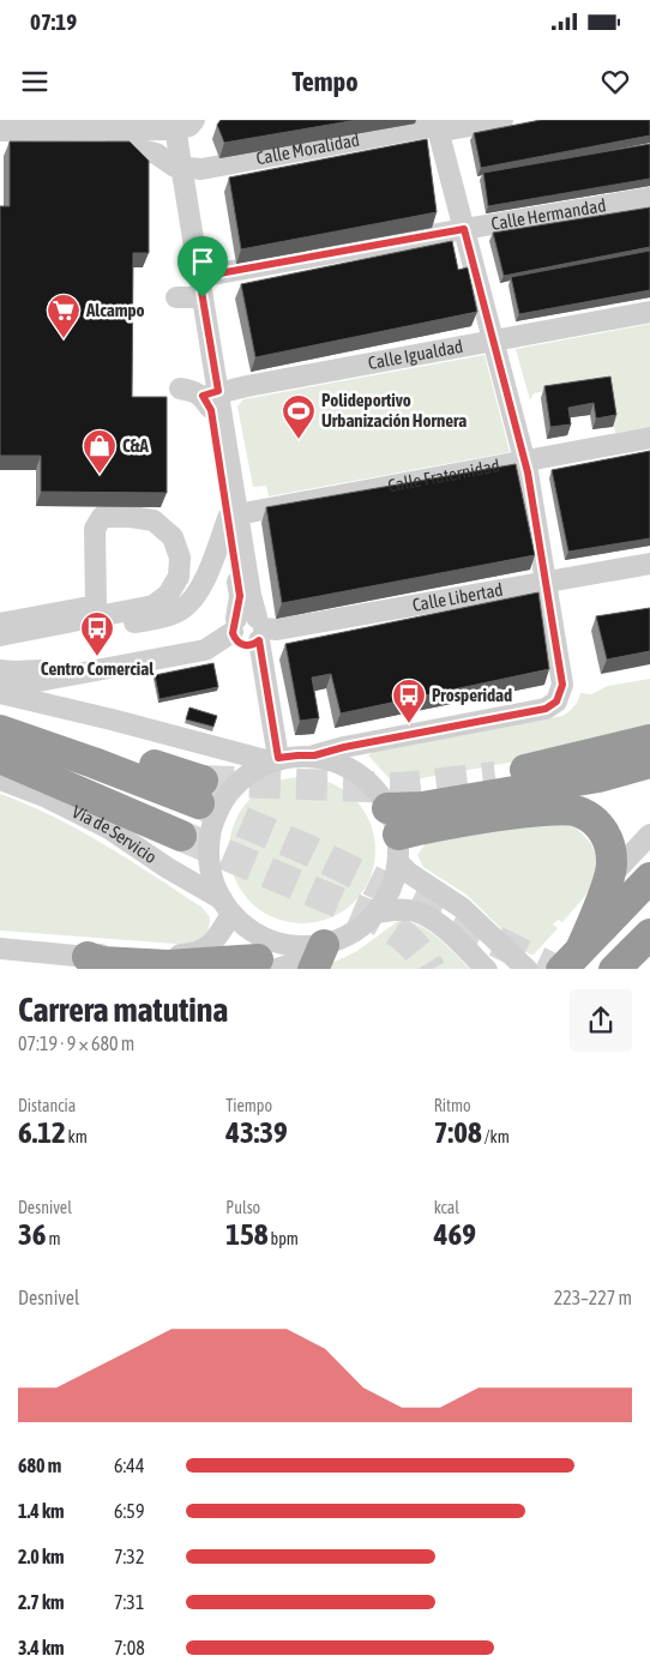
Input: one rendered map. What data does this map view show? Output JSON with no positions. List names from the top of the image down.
{
  "streets": {
    "street": [
      "Calle Moralidad",
      "Calle Hermandad",
      "Calle Igualdad",
      "Calle Fraternidad",
      "Calle Libertad",
      "Vía de Servicio"
    ]
  },
  "places": {
    "supermarket": ["Alcampo"],
    "sports": ["Polideportivo Urbanización Hornera"],
    "shop": ["C&A"],
    "bus stop": ["Centro Comercial", "Prosperidad"]
  },
  "page": {
    "status": "07:19",
    "header": "Tempo",
    "heading": ["Carrera matutina", "07:19 · 9 × 680 m"],
    "stats": [
      ["Distancia", "6.12 km"],
      ["Tiempo", "43:39"],
      ["Ritmo", "7:08 /km"],
      ["Desnivel", "36 m"],
      ["Pulso", "158 bpm"],
      ["kcal", "469"]
    ],
    "chart": ["Desnivel", "223–227 m"],
    "list": [
      {
        "name": "680 m",
        "note": "6:44"
      },
      {
        "name": "1.4 km",
        "note": "6:59"
      },
      {
        "name": "2.0 km",
        "note": "7:32"
      },
      {
        "name": "2.7 km",
        "note": "7:31"
      },
      {
        "name": "3.4 km",
        "note": "7:08"
      }
    ]
  }
}
